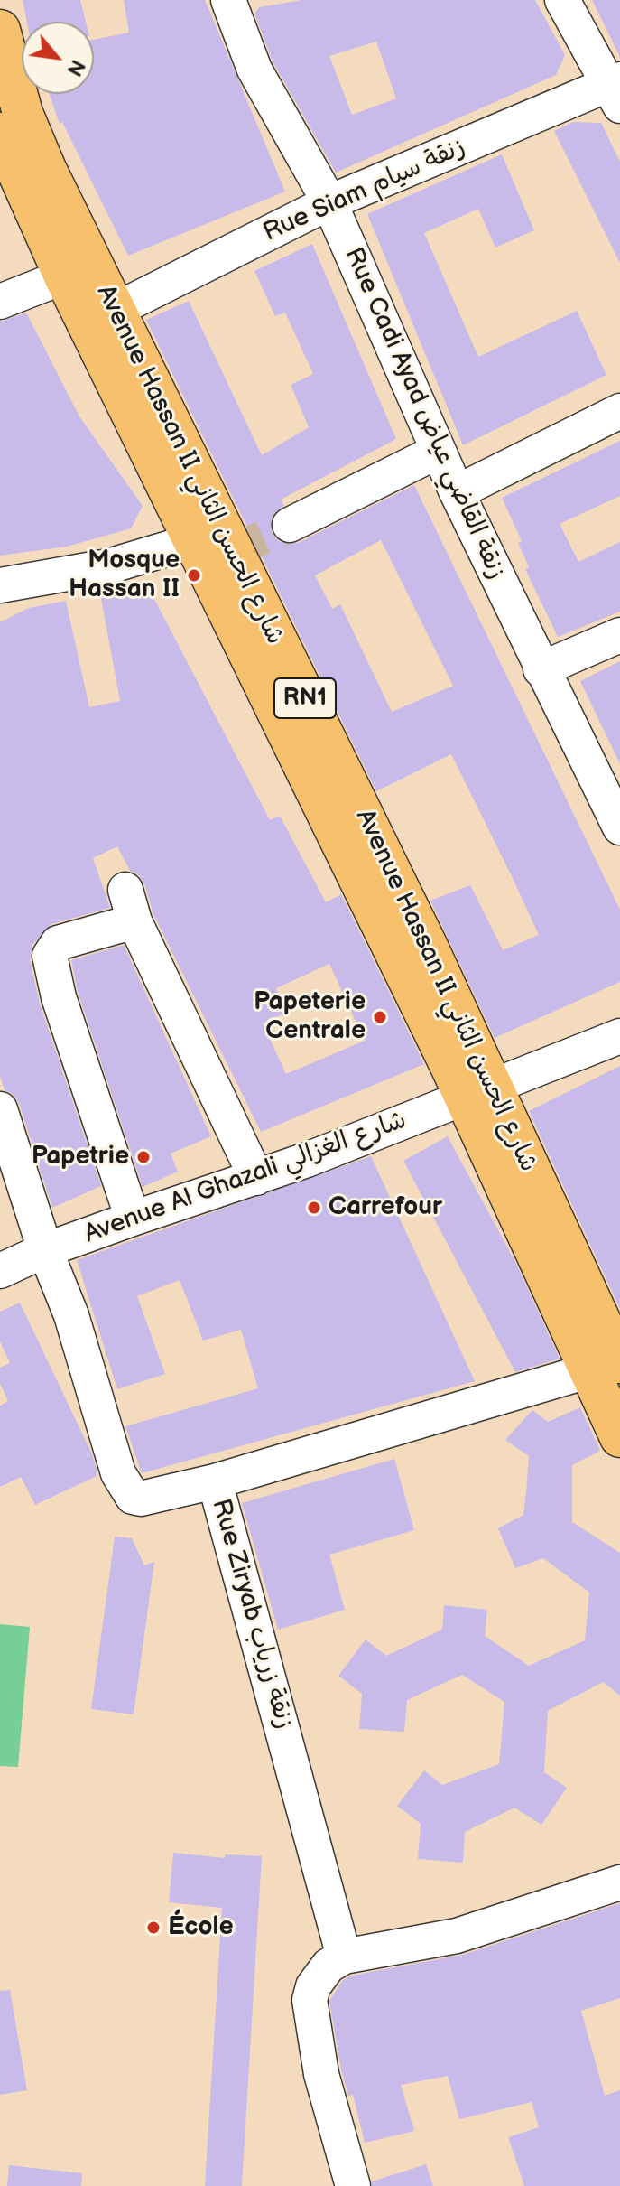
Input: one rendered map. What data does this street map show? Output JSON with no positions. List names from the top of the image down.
{
  "streets": {
    "main road": ["Avenue Hassan II شارع الحسن الثاني", "RN1"],
    "street": [
      "Rue Siam زنقة سيام",
      "Rue Cadi Ayad زنقة القاضي عياض",
      "Avenue Al Ghazali شارع الغزالي",
      "Rue Ziryab زنقة زرياب"
    ]
  },
  "crossings": [
    ["Rue Siam زنقة سيام", "Rue Cadi Ayad زنقة القاضي عياض"],
    ["Rue Siam زنقة سيام", "Avenue Hassan II شارع الحسن الثاني"],
    ["Avenue Hassan II شارع الحسن الثاني", "Avenue Al Ghazali شارع الغزالي"],
    ["Avenue Al Ghazali شارع الغزالي", "Rue Ziryab زنقة زرياب"]
  ],
  "places": [
    "Mosque Hassan II",
    "Papeterie Centrale",
    "Papetrie",
    "Carrefour",
    "École"
  ],
  "north": "bottom right"
}
